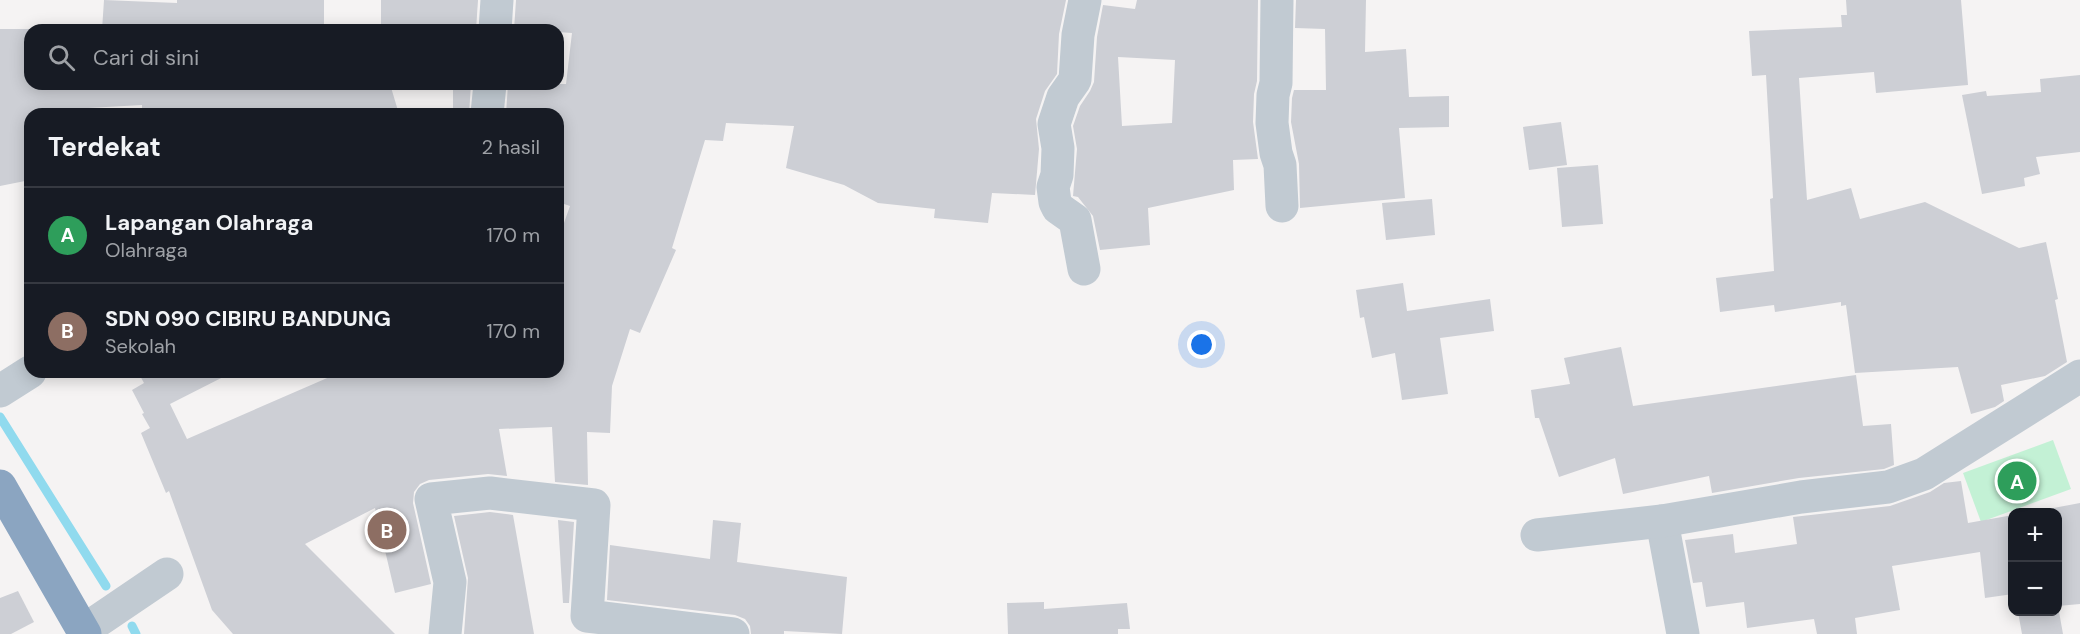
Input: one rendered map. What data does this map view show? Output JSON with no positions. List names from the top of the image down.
{
  "page": {
    "search": "Cari di sini",
    "heading": ["Terdekat", "2 hasil"],
    "list": [
      {
        "mark": "A",
        "name": "Lapangan Olahraga",
        "note": "Olahraga",
        "value": "170 m"
      },
      {
        "mark": "B",
        "name": "SDN 090 CIBIRU BANDUNG",
        "note": "Sekolah",
        "value": "170 m"
      }
    ],
    "pins": ["A", "B"],
    "map_buttons": ["+", "−"]
  }
}
